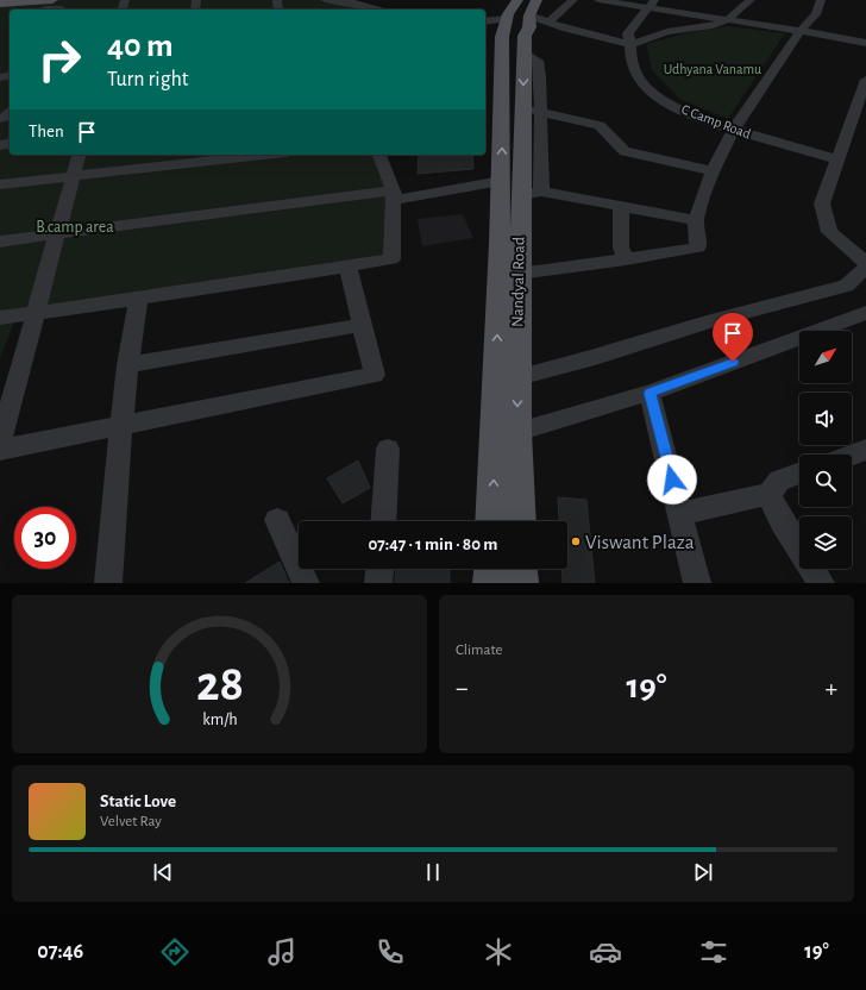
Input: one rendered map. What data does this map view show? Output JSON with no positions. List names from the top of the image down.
{
  "streets": {
    "main road": ["Nandyal Road"],
    "street": ["C Camp Road"]
  },
  "parks": ["Udhyana Vanamu", "B.camp area"],
  "places": ["Viswant Plaza"],
  "north": "top right",
  "page": {
    "turn": ["40 m", "Turn right"],
    "then": "Then",
    "limit": "30",
    "trip": "07:47 · 1 min · 80 m",
    "tile": "Climate",
    "heat": ["−", "19°", "+"],
    "song": ["Static Love", "Velvet Ray"],
    "tabs": ["07:46", "19°"],
    "gauge": ["28", "km/h"]
  }
}
